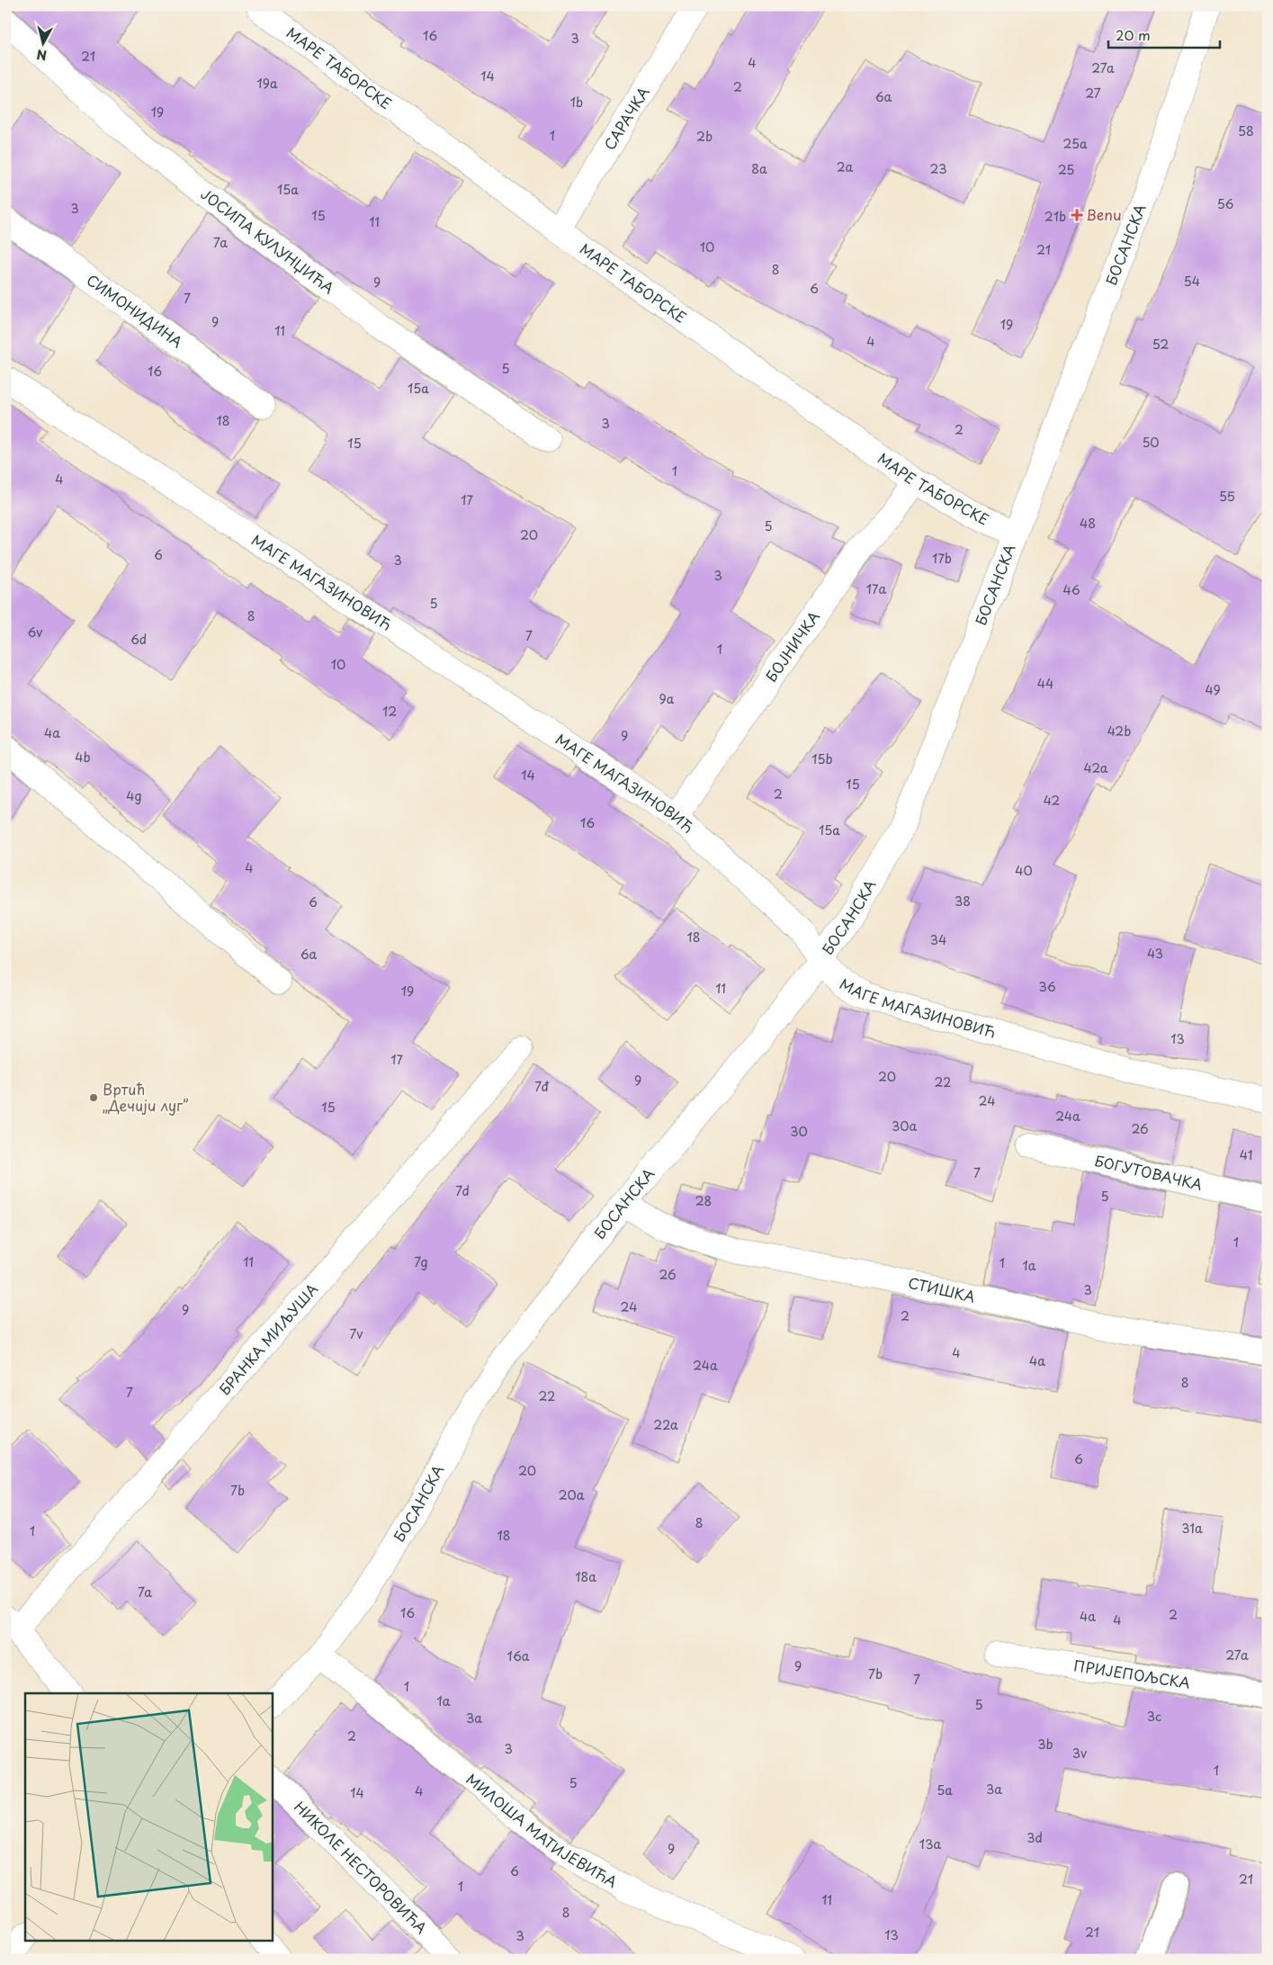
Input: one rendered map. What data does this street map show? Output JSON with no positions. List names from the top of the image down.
{
  "streets": {
    "street": [
      "МАРЕ ТАБОРСКЕ",
      "САРАЧКА",
      "ЈОСИПА КУЛУНЏИЋА",
      "БОСАНСКА",
      "СИМОНИДИНА",
      "МАГЕ МАГАЗИНОВИЋ",
      "БОЈНИЧКА",
      "БОГУТОВАЧКА",
      "СТИШКА",
      "БРАНКА МИЉУША",
      "ПРИЈЕПОЉСКА",
      "МИЛОША МАТИЈЕВИЋА",
      "НИКОЛЕ НЕСТОРОВИЋА"
    ]
  },
  "crossings": [
    ["МАРЕ ТАБОРСКЕ", "САРАЧКА"],
    ["МАРЕ ТАБОРСКЕ", "БОСАНСКА"],
    ["МАРЕ ТАБОРСКЕ", "БОЈНИЧКА"],
    ["БОСАНСКА", "МАГЕ МАГАЗИНОВИЋ"],
    ["БОСАНСКА", "СТИШКА"],
    ["БОСАНСКА", "МИЛОША МАТИЈЕВИЋА"],
    ["МАГЕ МАГАЗИНОВИЋ", "БОЈНИЧКА"]
  ],
  "places": {
    "health": ["Benu"],
    "other": ["Вртић „Дечији луг”"]
  },
  "house_numbers": [
    "16",
    "3",
    "21",
    "4",
    "27a",
    "14",
    "19a",
    "2",
    "27",
    "6a",
    "1b",
    "19",
    "58",
    "1",
    "2b",
    "25a",
    "2a",
    "8a",
    "23",
    "25",
    "15a",
    "56",
    "3",
    "15",
    "21b",
    "11",
    "7a",
    "10",
    "21",
    "8",
    "54",
    "9",
    "6",
    "7",
    "9",
    "19",
    "11",
    "4",
    "52",
    "5",
    "16",
    "15a",
    "18",
    "3",
    "2",
    "50",
    "15",
    "1",
    "4",
    "55",
    "17",
    "48",
    "5",
    "20",
    "6",
    "17b",
    "3",
    "3",
    "17a",
    "46",
    "5",
    "8",
    "6v",
    "7",
    "6d",
    "1",
    "10",
    "44",
    "49",
    "9a",
    "12",
    "42b",
    "4a",
    "9",
    "4b",
    "15b",
    "42a",
    "14",
    "15",
    "2",
    "4g",
    "42",
    "16",
    "15a",
    "4",
    "40",
    "38",
    "6",
    "18",
    "34",
    "43",
    "6a",
    "36",
    "11",
    "19",
    "13",
    "17",
    "20",
    "9",
    "22",
    "7đ",
    "24",
    "15",
    "24a",
    "30a",
    "26",
    "30",
    "41",
    "7",
    "7d",
    "5",
    "28",
    "1",
    "11",
    "7g",
    "1",
    "1a",
    "26",
    "3",
    "24",
    "9",
    "2",
    "7v",
    "4",
    "4a",
    "24a",
    "8",
    "7",
    "22",
    "22a",
    "6",
    "20",
    "7b",
    "20a",
    "8",
    "31a",
    "1",
    "18",
    "18a",
    "7a",
    "16",
    "2",
    "4a",
    "4",
    "27a",
    "16a",
    "9",
    "7b",
    "7",
    "1",
    "1a",
    "5",
    "3c",
    "3a",
    "2",
    "3b",
    "3",
    "3v",
    "1",
    "5",
    "3a",
    "5a",
    "4",
    "14",
    "3d",
    "13a",
    "9",
    "6",
    "21",
    "1",
    "11",
    "8",
    "21",
    "13",
    "3"
  ],
  "scale_bar": "20 m",
  "north": "bottom"
}
